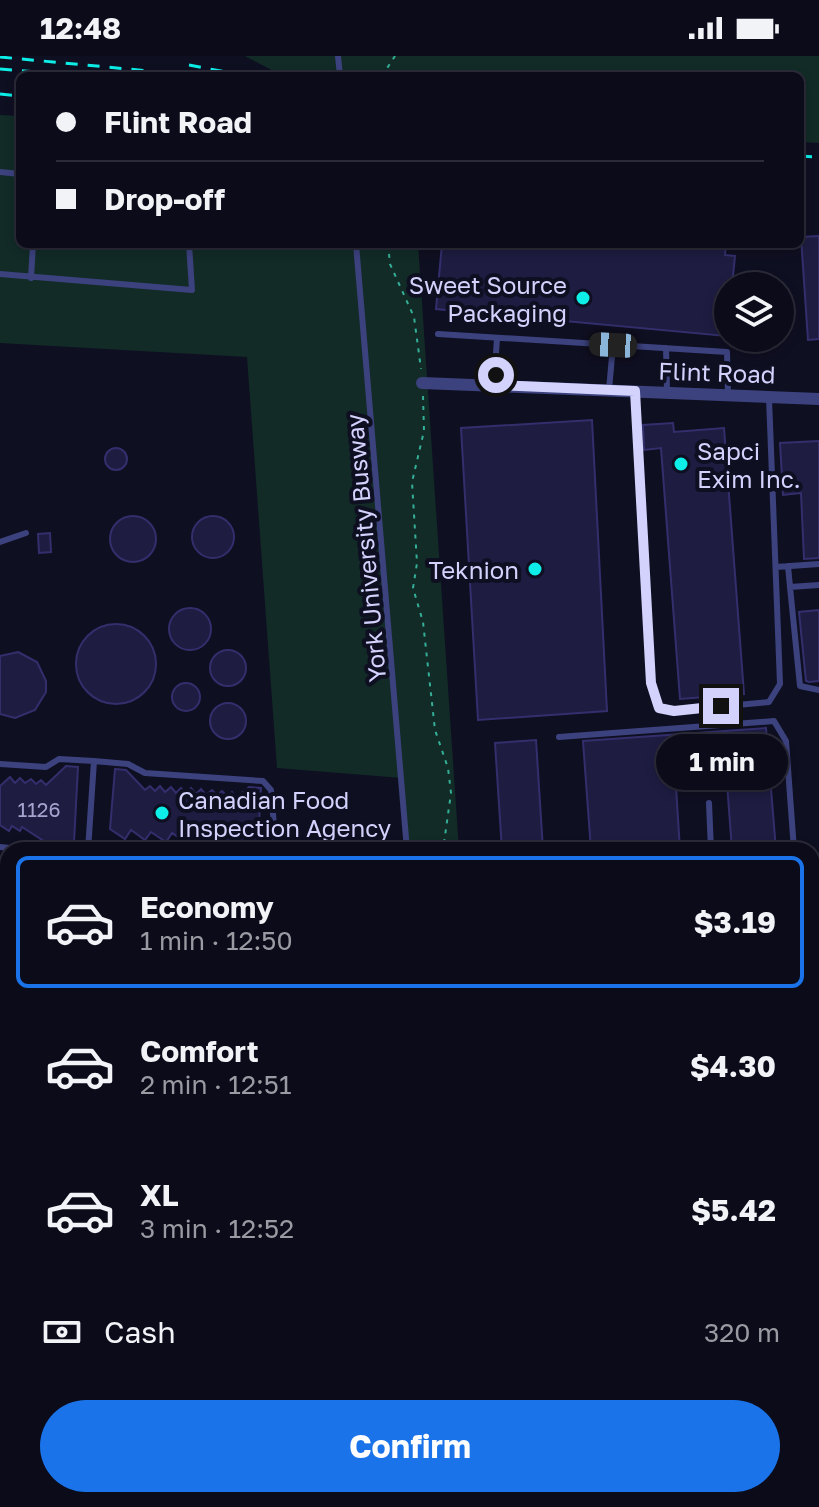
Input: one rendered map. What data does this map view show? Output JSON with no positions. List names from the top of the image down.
{
  "streets": {
    "street": ["Flint Road"],
    "lane": ["York University Busway"]
  },
  "places": [
    "Sweet Source Packaging",
    "Sapci Exim Inc.",
    "Teknion",
    "Canadian Food Inspection Agency"
  ],
  "house_numbers": ["1126"],
  "page": {
    "status": "12:48",
    "banner": ["Flint Road", "Drop-off"],
    "bubble": "1 min",
    "list": [
      {
        "name": "Economy",
        "note": "1 min · 12:50",
        "value": "$3.19"
      },
      {
        "name": "Comfort",
        "note": "2 min · 12:51",
        "value": "$4.30"
      },
      {
        "name": "XL",
        "note": "3 min · 12:52",
        "value": "$5.42"
      }
    ],
    "pay": ["Cash", "320 m"],
    "buttons": "Confirm"
  }
}
